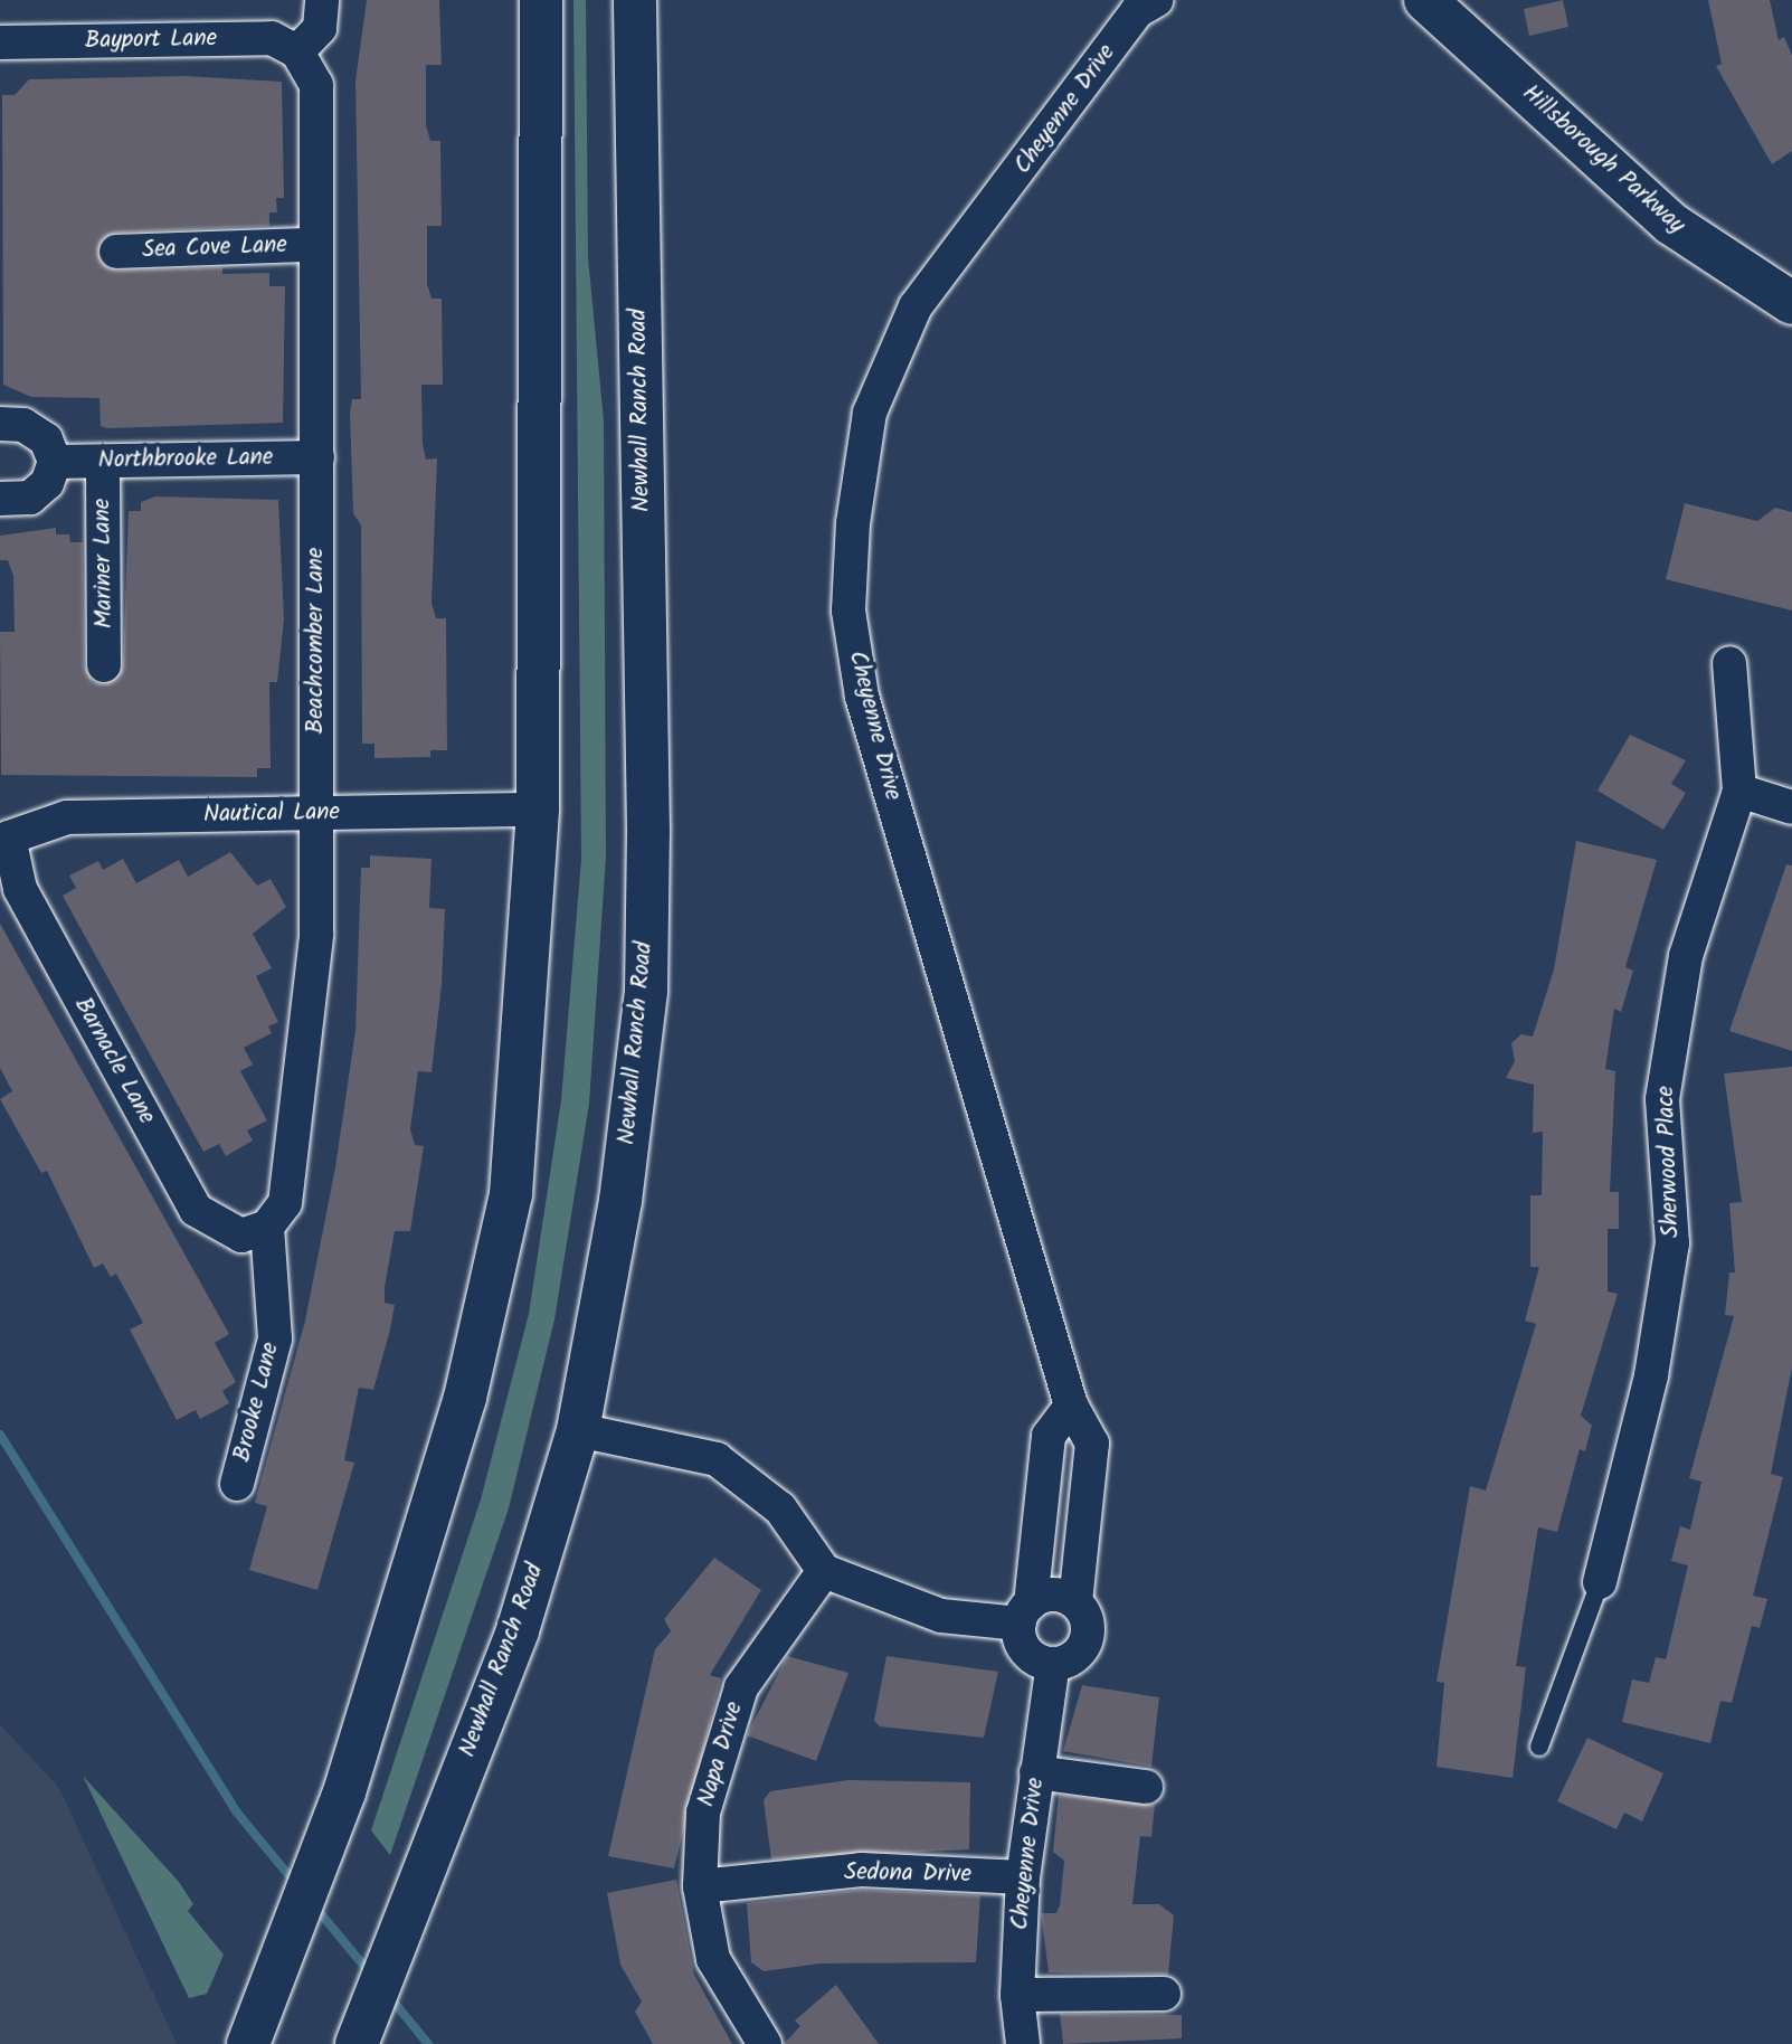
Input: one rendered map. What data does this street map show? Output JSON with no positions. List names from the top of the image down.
{
  "streets": {
    "main road": ["Hillsborough Parkway", "Newhall Ranch Road"],
    "street": [
      "Bayport Lane",
      "Cheyenne Drive",
      "Sea Cove Lane",
      "Northbrooke Lane",
      "Mariner Lane",
      "Beachcomber Lane",
      "Nautical Lane",
      "Barnacle Lane",
      "Sherwood Place",
      "Brooke Lane",
      "Napa Drive",
      "Sedona Drive"
    ]
  },
  "crossings": [
    ["Bayport Lane", "Beachcomber Lane"],
    ["Cheyenne Drive", "Sedona Drive"],
    ["Sea Cove Lane", "Beachcomber Lane"],
    ["Northbrooke Lane", "Mariner Lane"],
    ["Northbrooke Lane", "Beachcomber Lane"],
    ["Beachcomber Lane", "Nautical Lane"],
    ["Beachcomber Lane", "Barnacle Lane"],
    ["Beachcomber Lane", "Brooke Lane"],
    ["Nautical Lane", "Barnacle Lane"],
    ["Barnacle Lane", "Brooke Lane"],
    ["Napa Drive", "Sedona Drive"]
  ]
}
